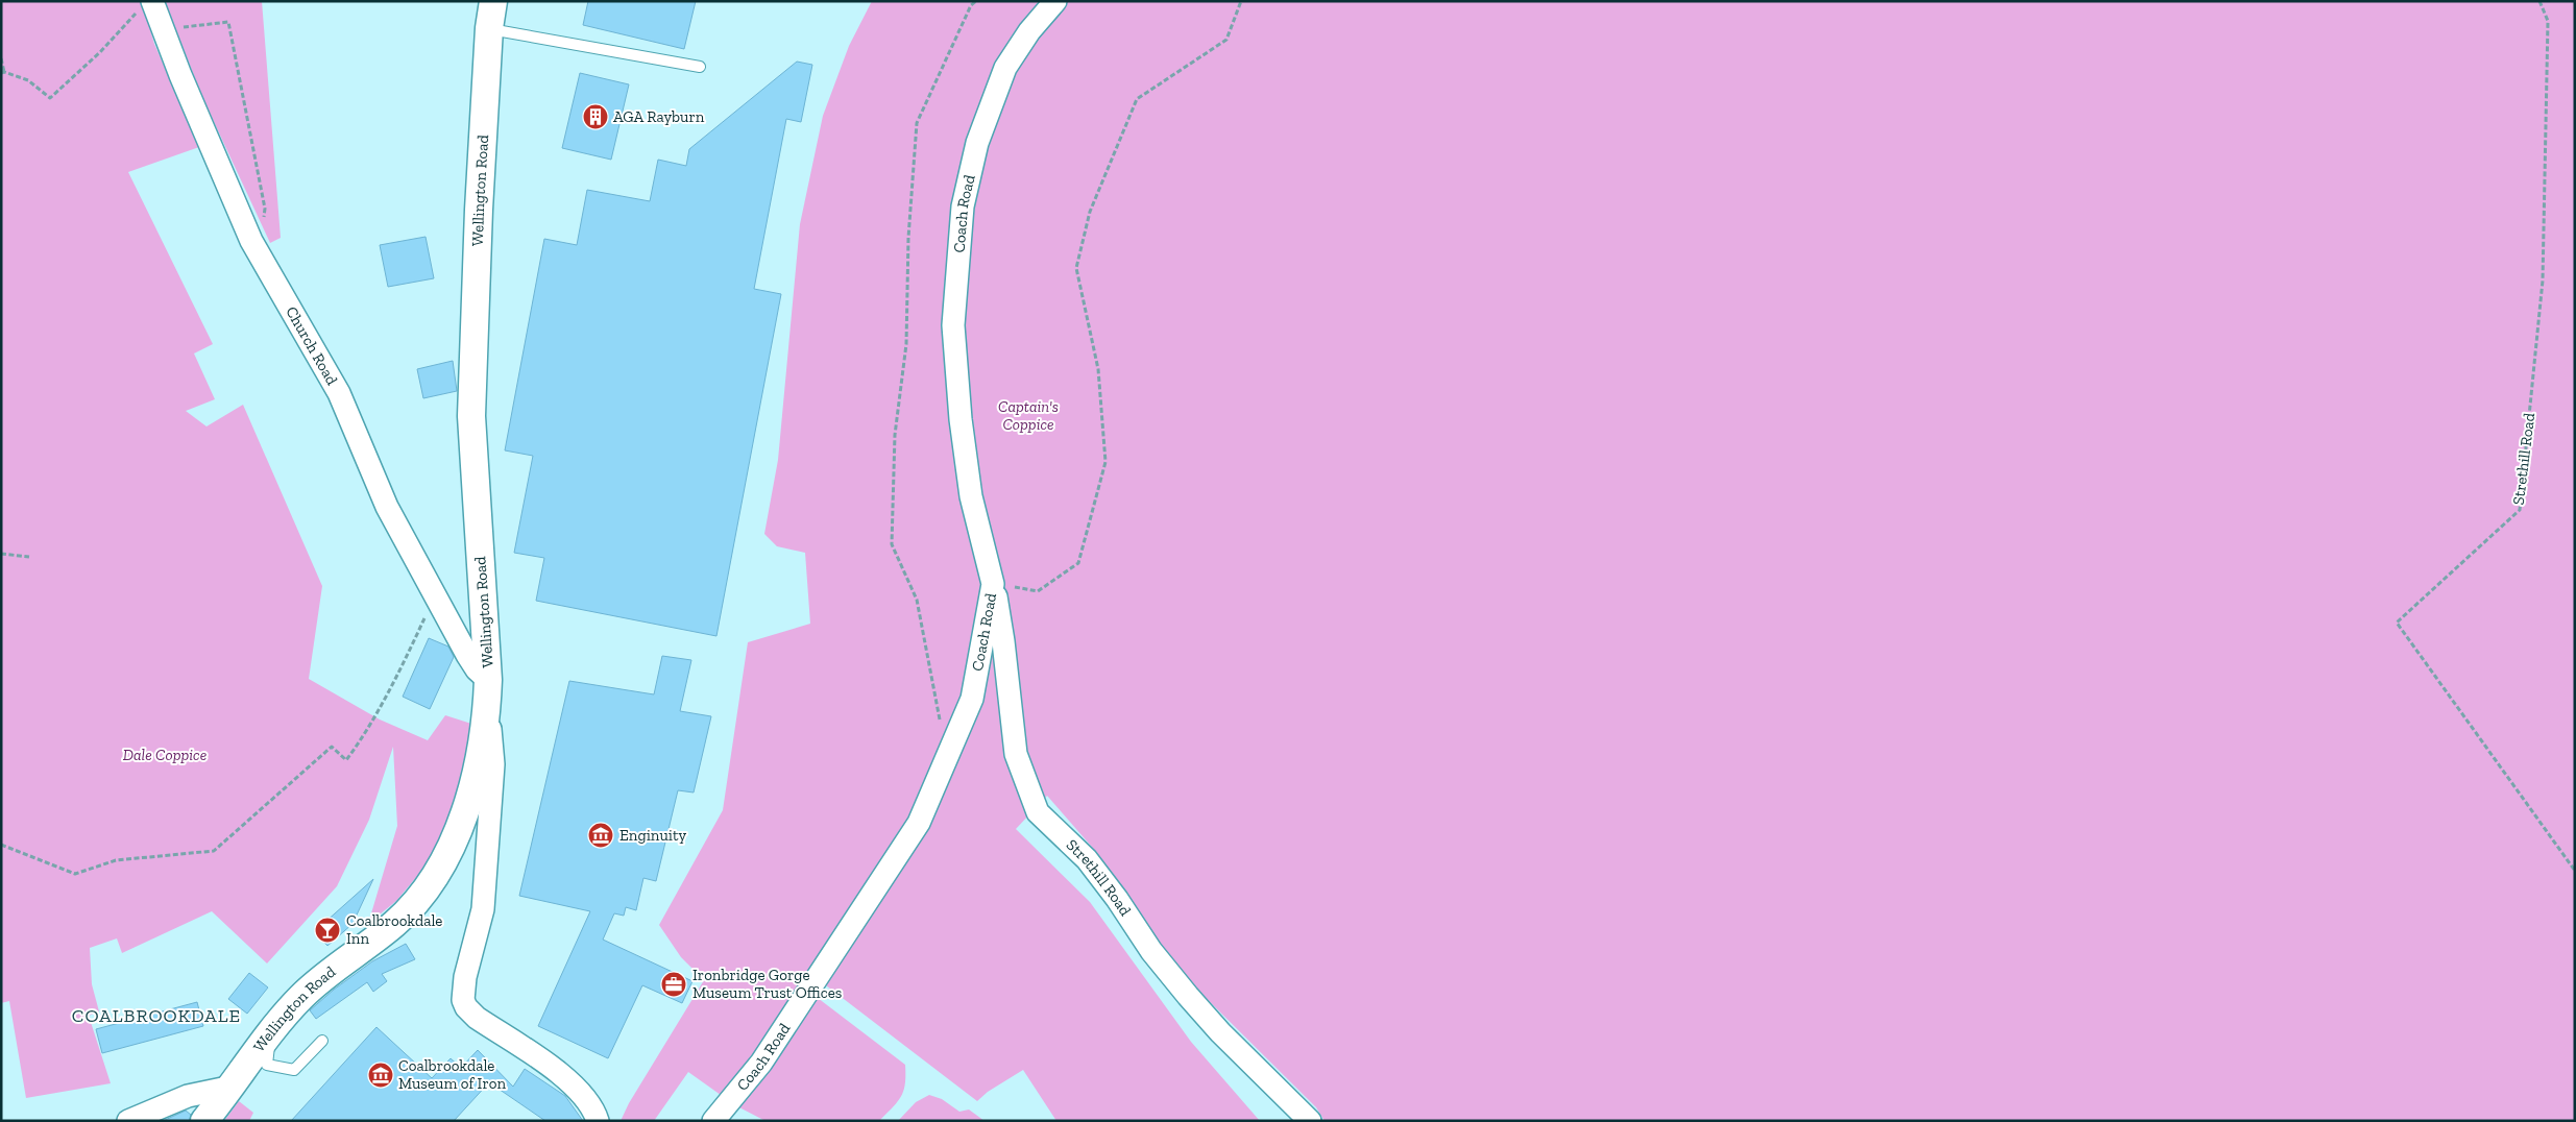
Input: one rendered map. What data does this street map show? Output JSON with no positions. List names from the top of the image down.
{
  "streets": {
    "street": [
      "Wellington Road",
      "Coach Road",
      "Church Road",
      "Strethill Road"
    ]
  },
  "crossings": [
    ["Wellington Road", "Church Road"],
    ["Coach Road", "Strethill Road"]
  ],
  "districts": ["COALBROOKDALE"],
  "parks": ["Captain's Coppice", "Dale Coppice"],
  "places": {
    "building": ["AGA Rayburn"],
    "museum": ["Enginuity", "Coalbrookdale Museum of Iron"],
    "bar": ["Coalbrookdale Inn"],
    "office": ["Ironbridge Gorge Museum Trust Offices"]
  }
}
